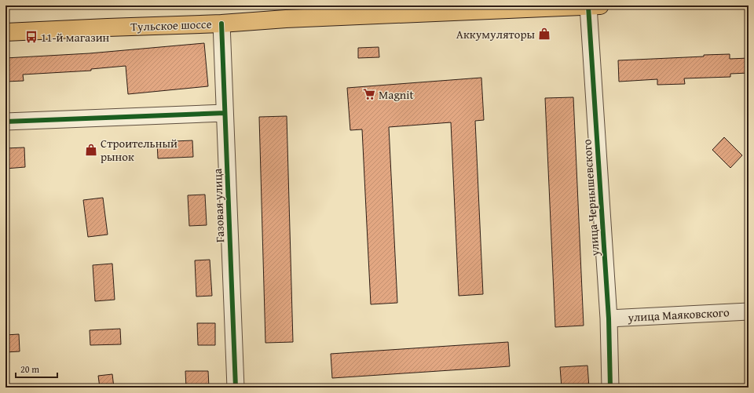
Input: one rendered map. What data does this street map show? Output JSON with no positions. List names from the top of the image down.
{
  "streets": {
    "main road": ["Тульское шоссе"],
    "street": ["улица Чернышевского", "Газовая улица", "улица Маяковского"]
  },
  "crossings": [
    ["Тульское шоссе", "улица Чернышевского"],
    ["Тульское шоссе", "Газовая улица"],
    ["улица Чернышевского", "улица Маяковского"]
  ],
  "places": {
    "shop": ["Аккумуляторы", "Строительный рынок"],
    "bus stop": ["11-й магазин"],
    "supermarket": ["Magnit"]
  },
  "scale_bar": "20 m"
}
